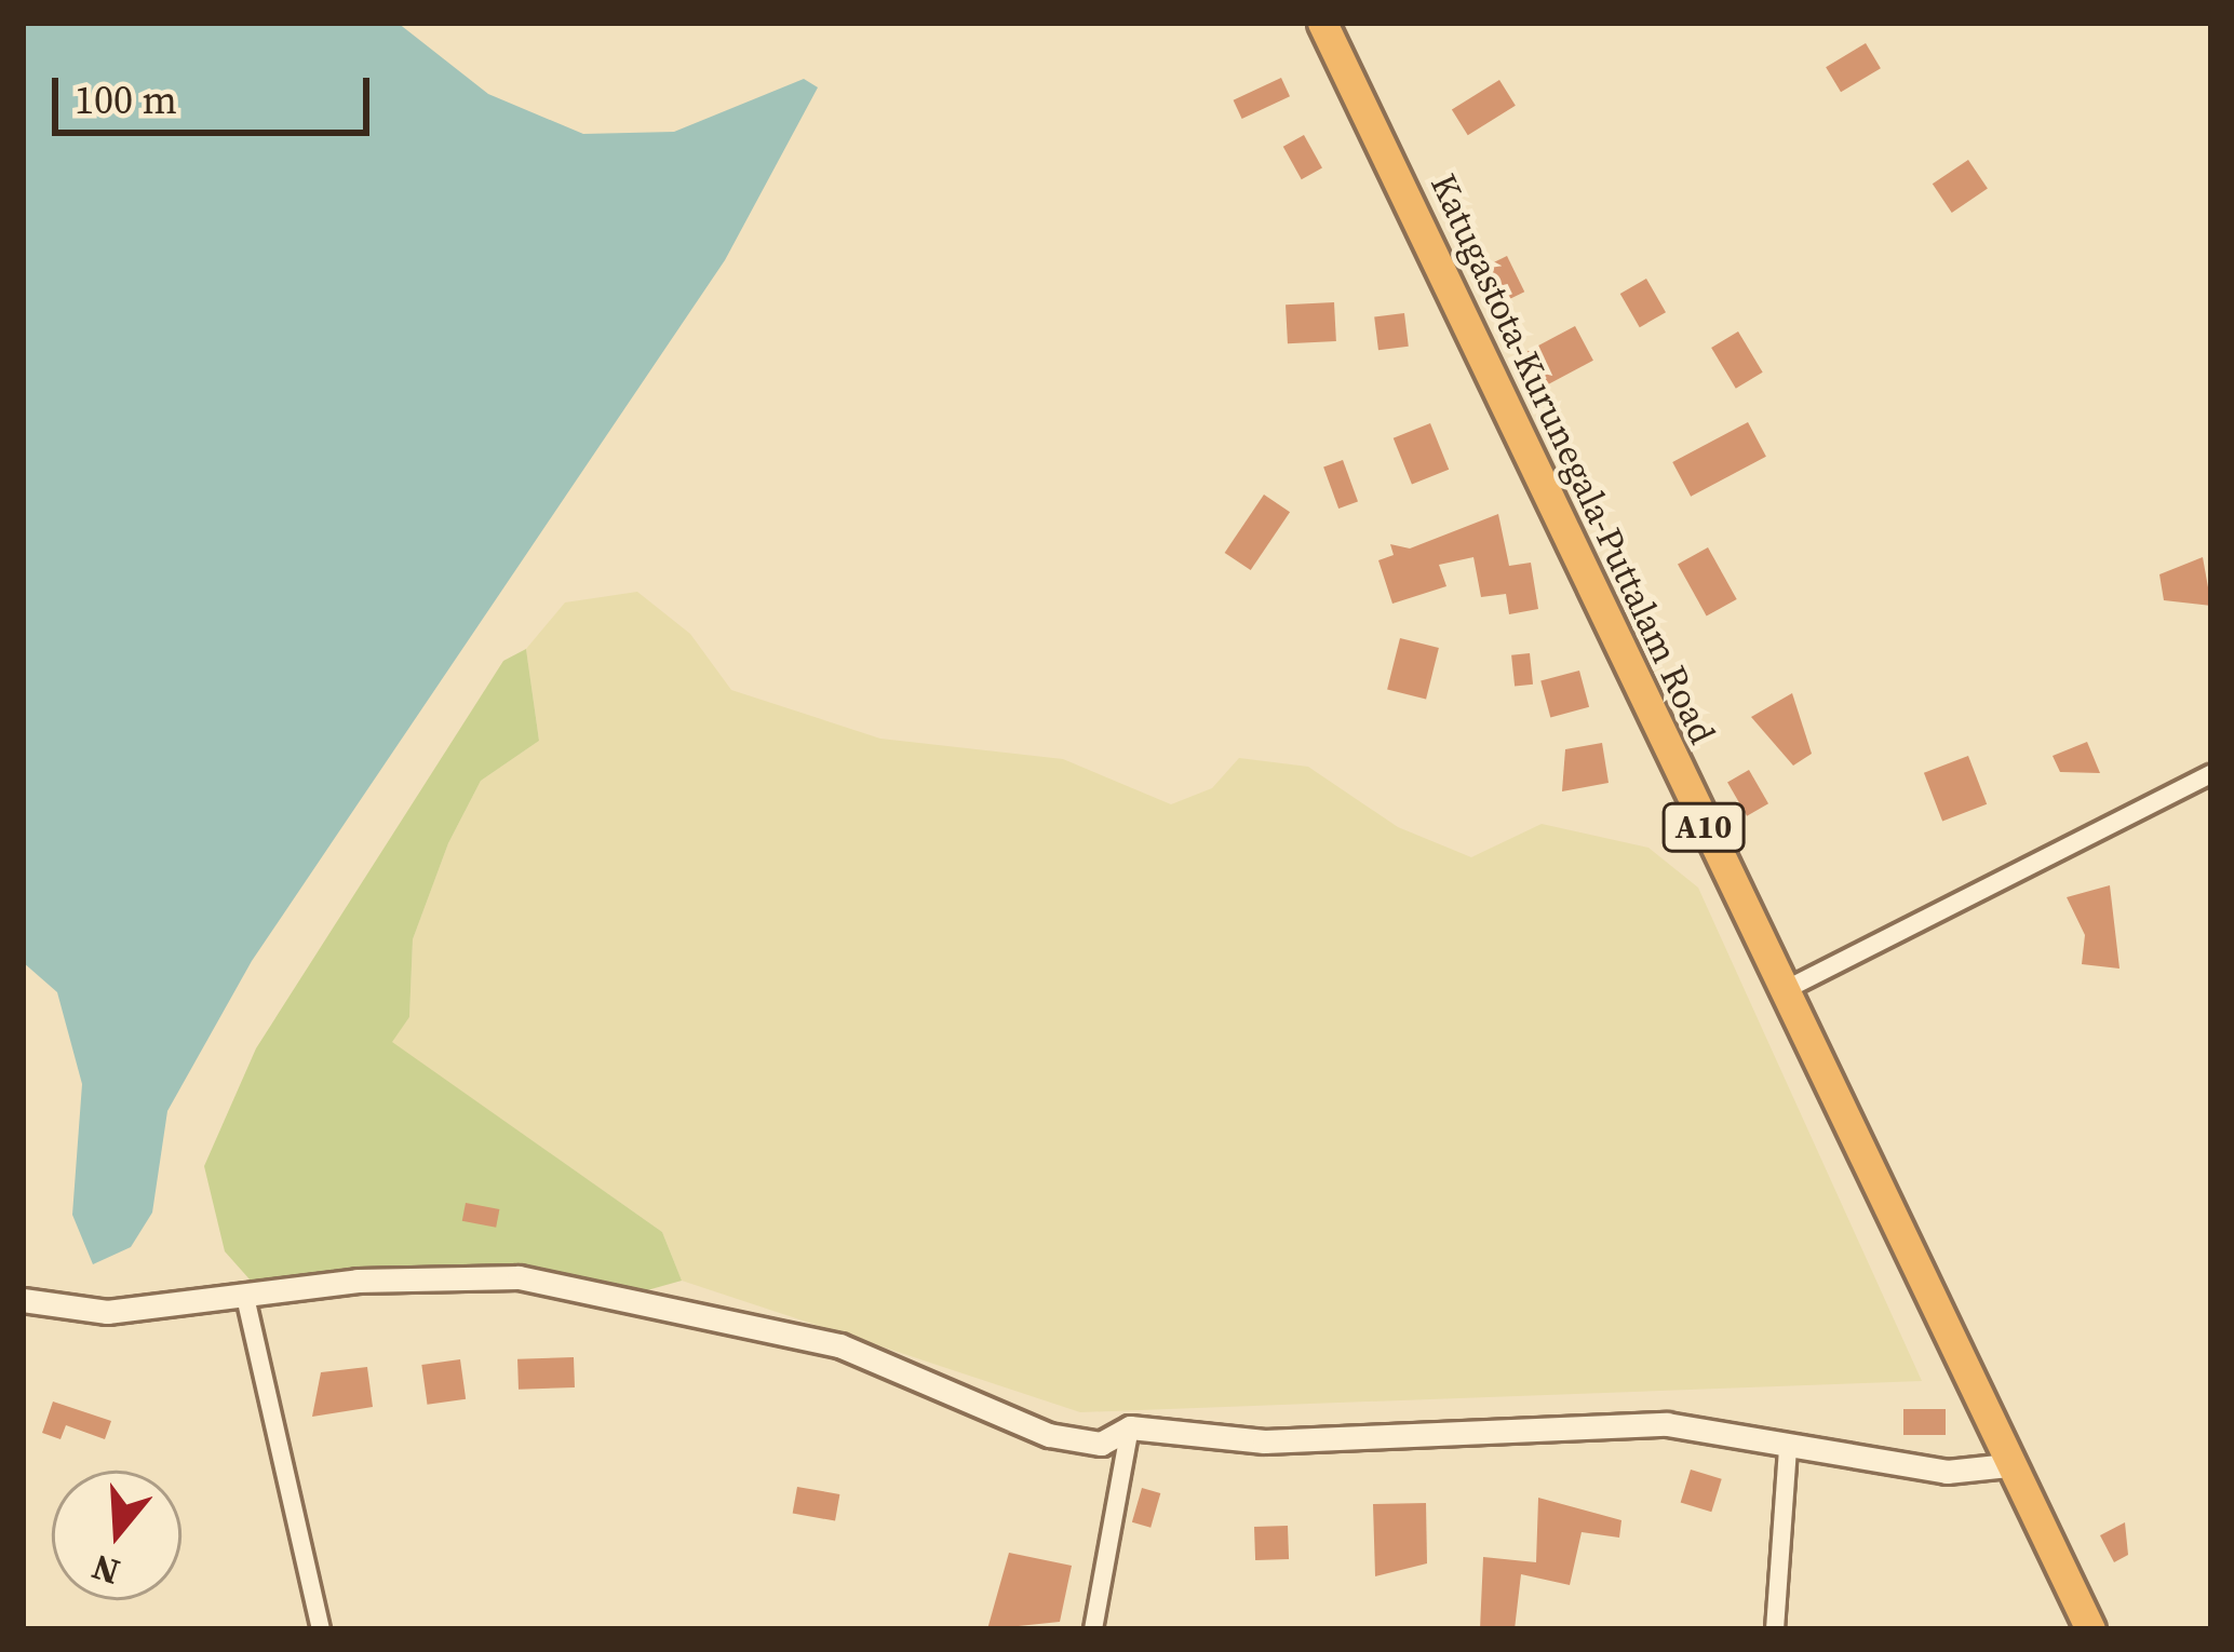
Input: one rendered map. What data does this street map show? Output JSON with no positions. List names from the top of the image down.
{
  "streets": {
    "highway": ["Katugastota-Kurunegala-Puttalam Road", "A10"]
  },
  "scale_bar": "100 m",
  "north": "bottom"
}
